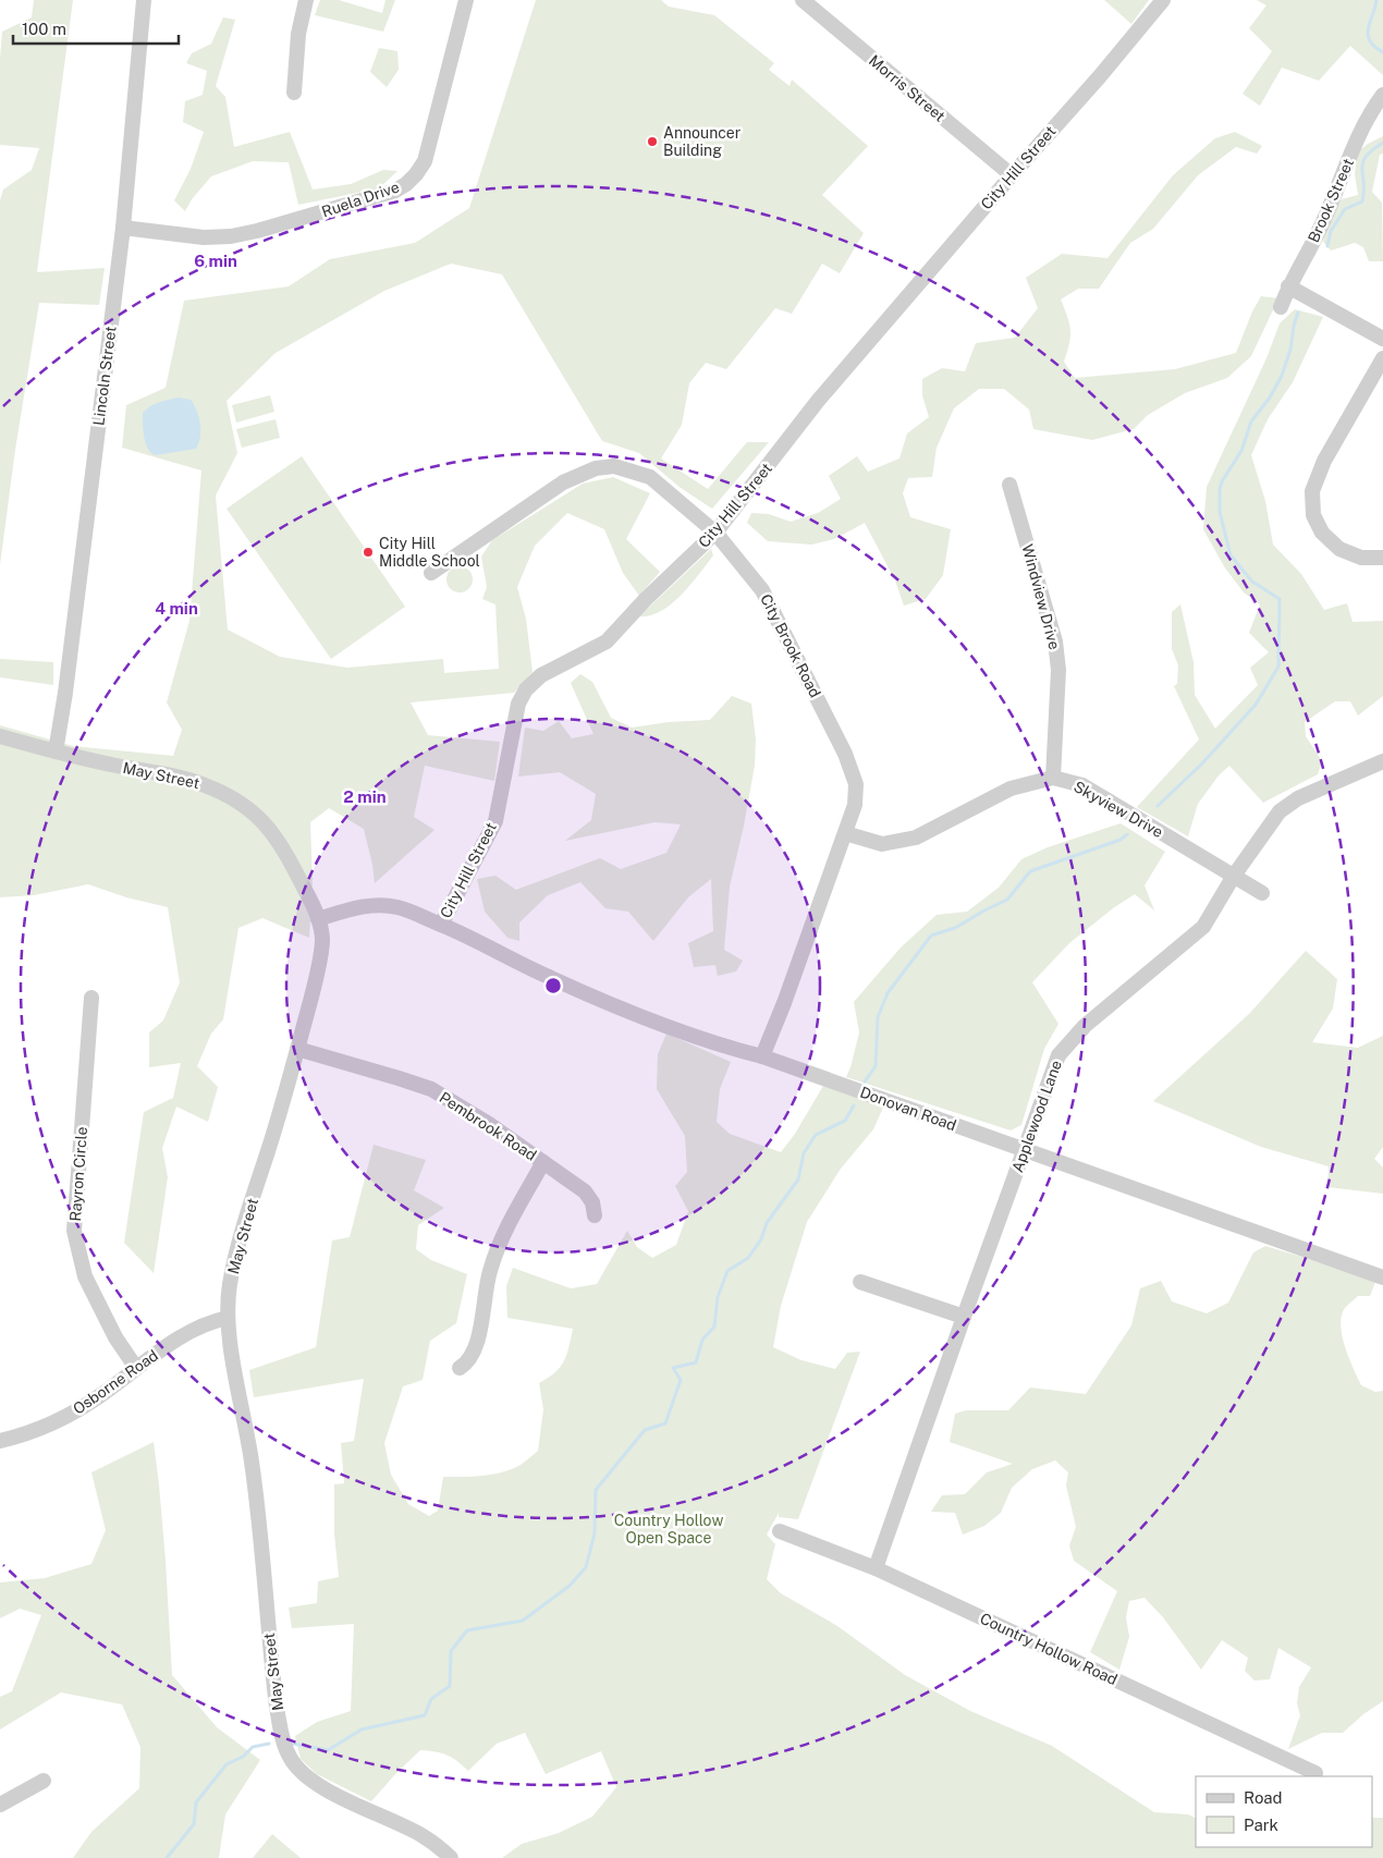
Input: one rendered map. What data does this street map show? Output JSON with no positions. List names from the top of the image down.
{
  "streets": {
    "street": [
      "Morris Street",
      "City Hill Street",
      "Ruela Drive",
      "Brook Street",
      "Lincoln Street",
      "Windview Drive",
      "City Brook Road",
      "May Street",
      "Skyview Drive",
      "Donovan Road",
      "Applewood Lane",
      "Pembrook Road",
      "Rayron Circle",
      "Osborne Road",
      "Country Hollow Road"
    ]
  },
  "crossings": [
    ["Morris Street", "City Hill Street"],
    ["City Hill Street", "City Brook Road"],
    ["City Hill Street", "May Street"],
    ["City Hill Street", "Donovan Road"],
    ["Ruela Drive", "Lincoln Street"],
    ["Lincoln Street", "May Street"],
    ["Windview Drive", "Skyview Drive"],
    ["City Brook Road", "Skyview Drive"],
    ["City Brook Road", "Donovan Road"],
    ["May Street", "Pembrook Road"],
    ["May Street", "Osborne Road"],
    ["Skyview Drive", "Applewood Lane"],
    ["Donovan Road", "Applewood Lane"],
    ["Applewood Lane", "Country Hollow Road"],
    ["Rayron Circle", "Osborne Road"]
  ],
  "parks": ["Country Hollow Open Space"],
  "places": ["Announcer Building", "City Hill Middle School"],
  "legend": ["Road", "Park"],
  "scale_bar": "100 m",
  "rings": ["6 min", "4 min", "2 min"]
}
